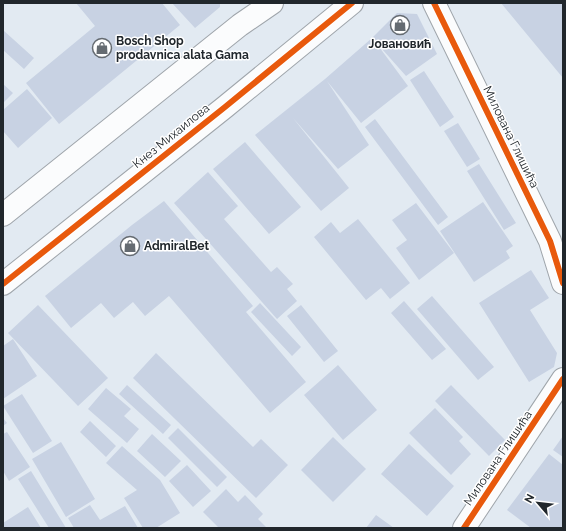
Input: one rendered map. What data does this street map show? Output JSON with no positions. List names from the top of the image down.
{
  "streets": {
    "street": ["Кнез Михаилова", "Милована Глишића"]
  },
  "places": {
    "shop": ["Јовановић", "Bosch Shop prodavnica alata Gama", "AdmiralBet"]
  },
  "north": "top left"
}
